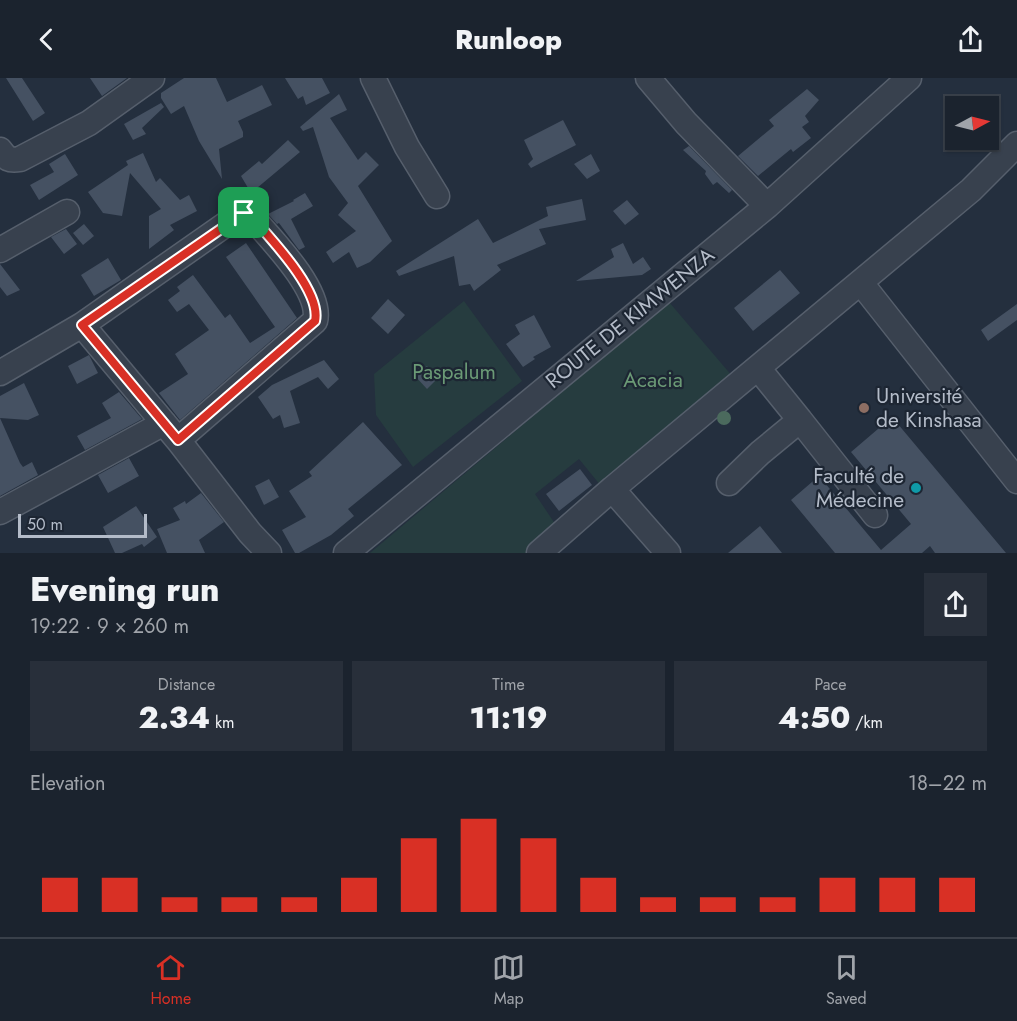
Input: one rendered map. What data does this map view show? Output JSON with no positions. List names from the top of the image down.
{
  "streets": {
    "street": ["ROUTE DE KIMWENZA"]
  },
  "parks": ["Paspalum", "Acacia"],
  "places": ["Université de Kinshasa", "Faculté de Médecine"],
  "scale_bar": "50 m",
  "north": "right",
  "page": {
    "header": "Runloop",
    "scale": "50 m",
    "heading": ["Evening run", "19:22 · 9 × 260 m"],
    "stats": [
      ["Distance", "2.34 km"],
      ["Time", "11:19"],
      ["Pace", "4:50 /km"]
    ],
    "chart": ["Elevation", "18–22 m"],
    "tabs": ["Home", "Map", "Saved"]
  }
}
